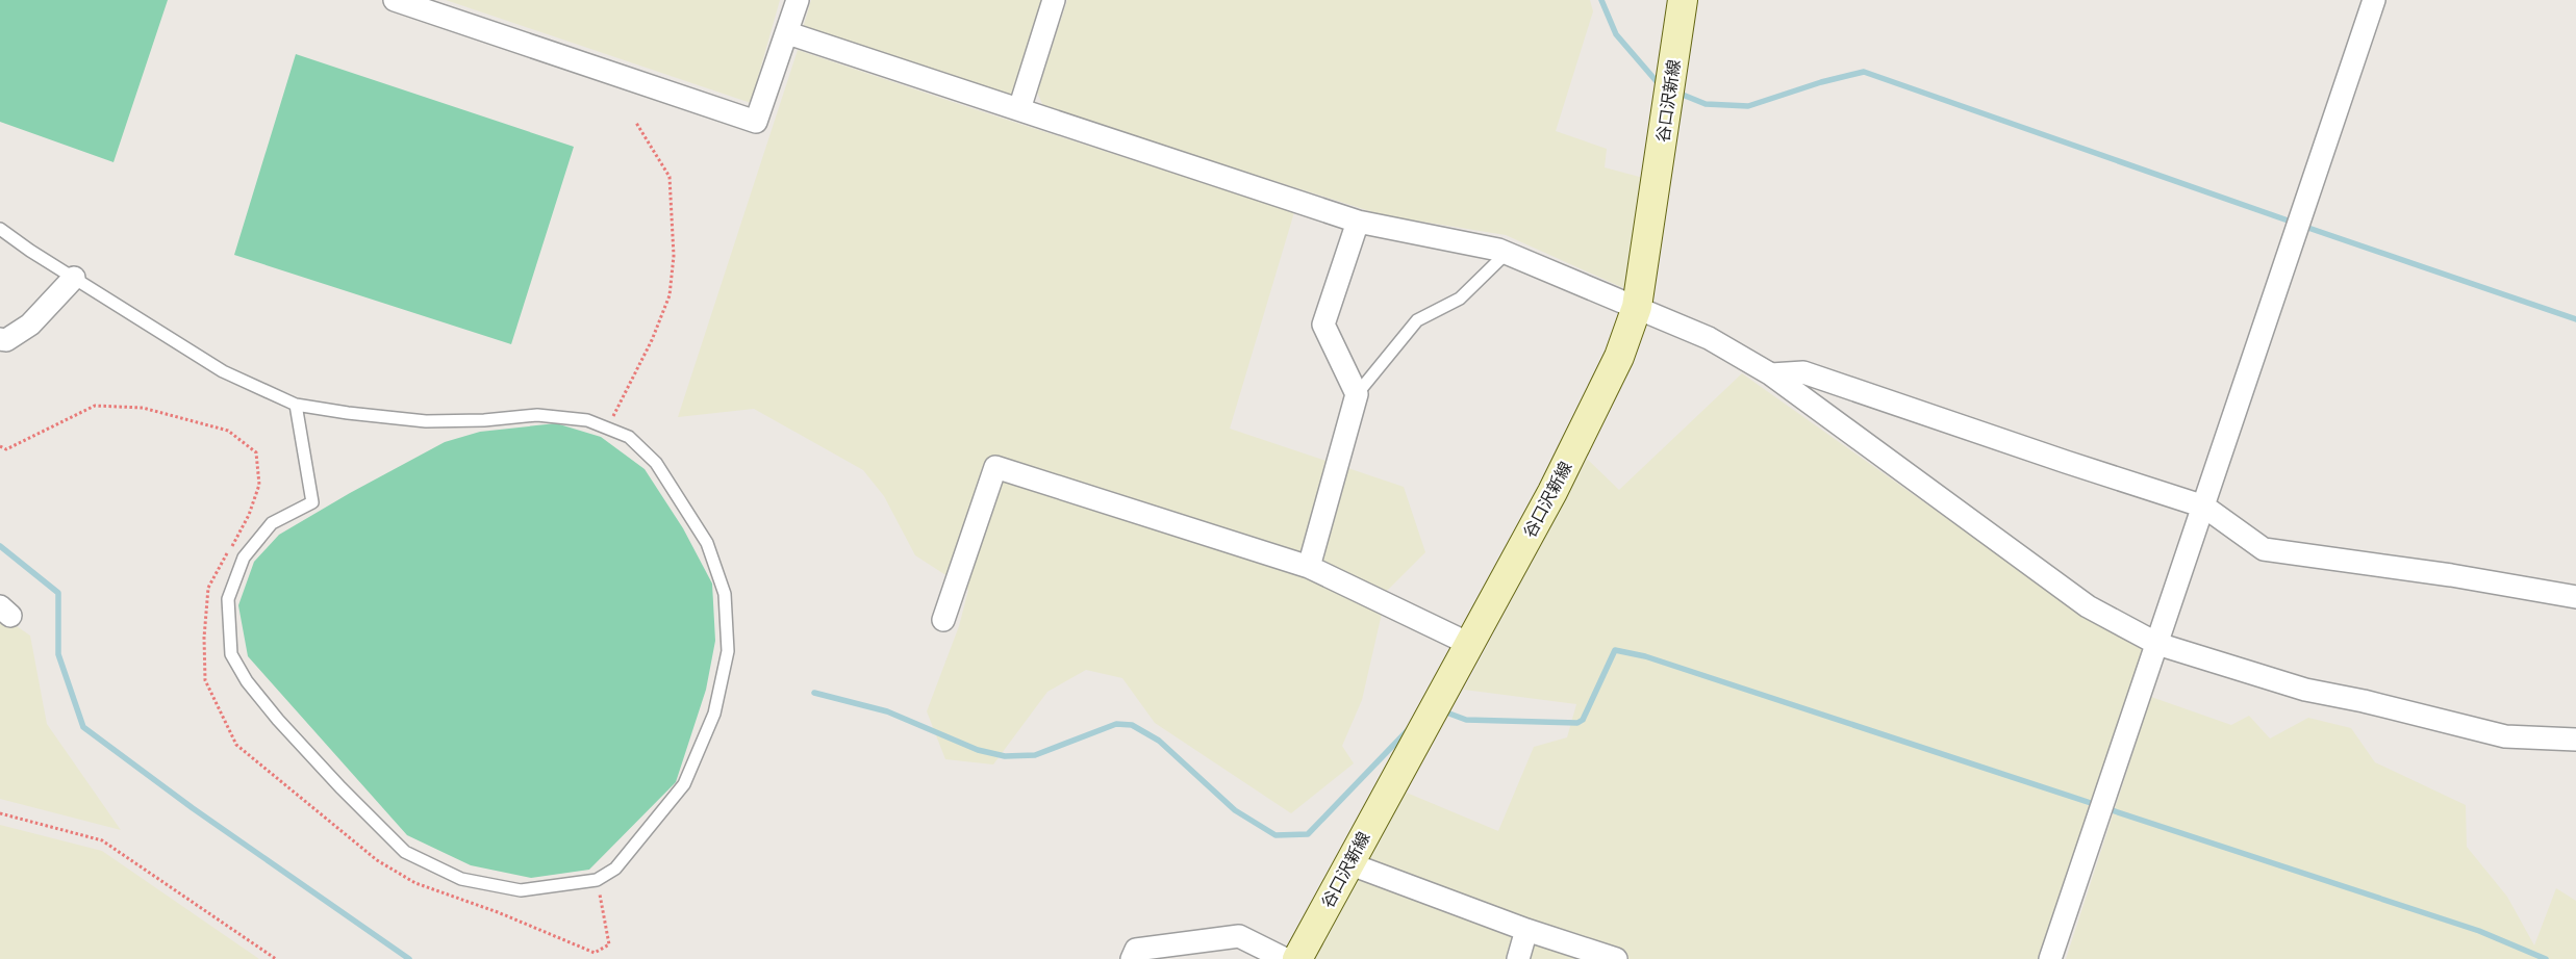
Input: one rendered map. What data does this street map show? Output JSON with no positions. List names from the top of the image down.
{
  "streets": {
    "main road": ["谷口沢新線"]
  }
}
